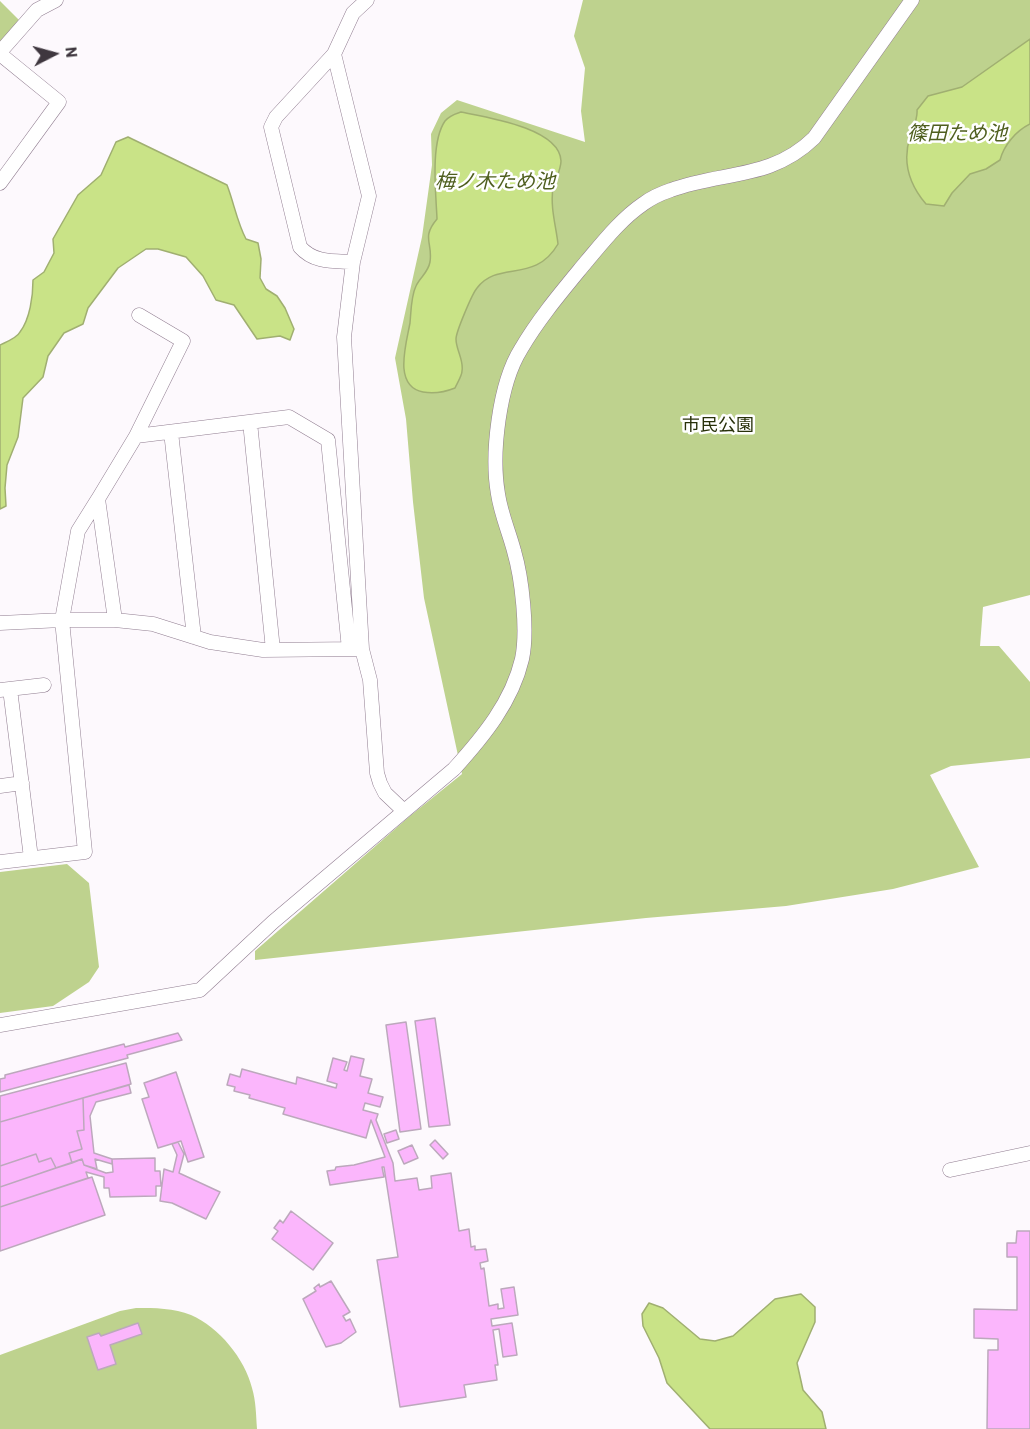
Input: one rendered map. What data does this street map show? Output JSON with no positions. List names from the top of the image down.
{
  "water": ["篠田ため池", "梅ノ木ため池"],
  "parks": ["市民公園"],
  "north": "right"
}
